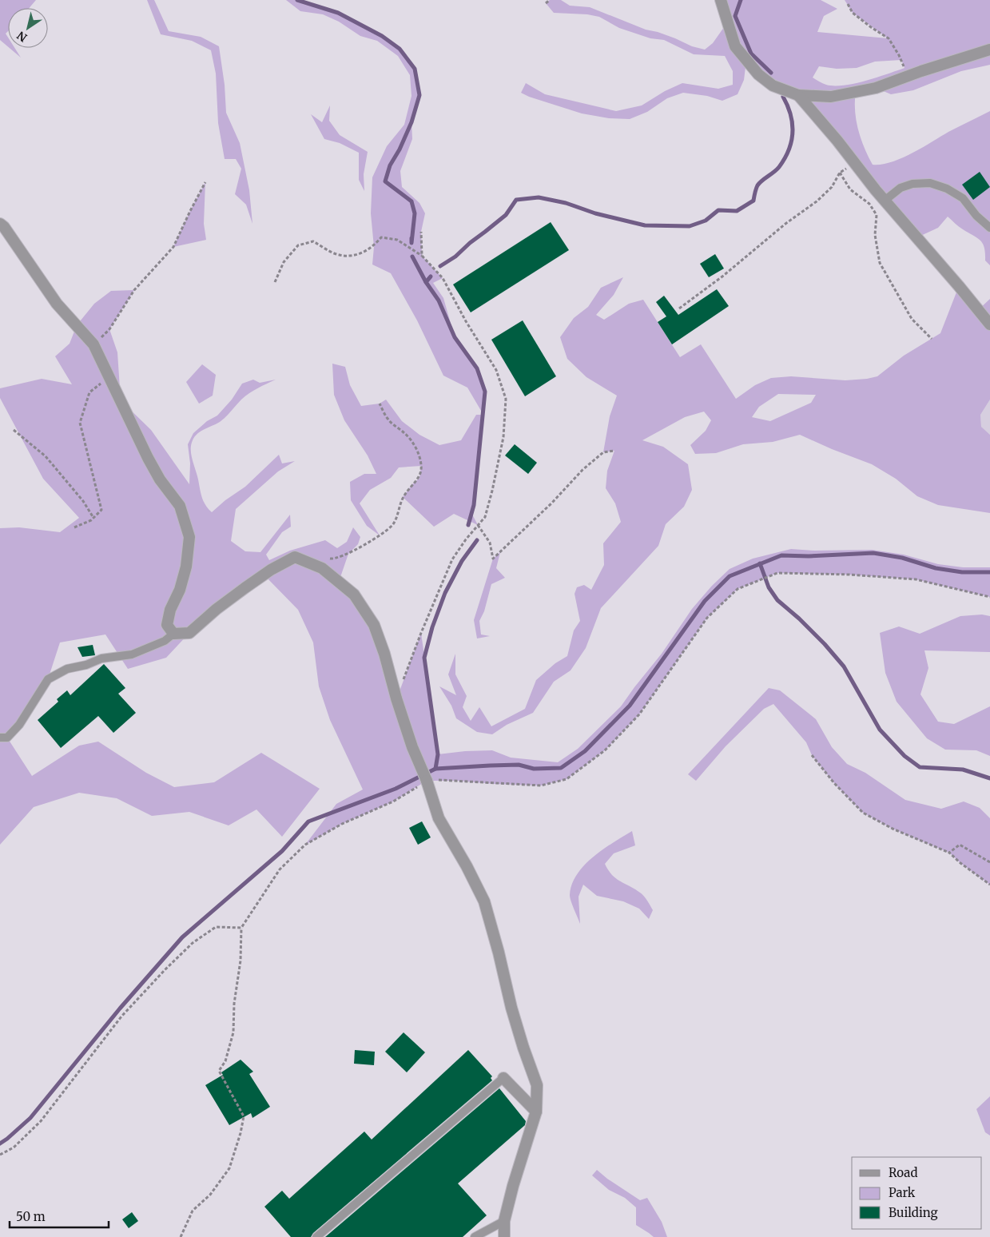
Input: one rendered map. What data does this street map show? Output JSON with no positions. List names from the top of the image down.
{
  "legend": ["Road", "Park", "Building"],
  "scale_bar": "50 m",
  "north": "bottom left"
}
